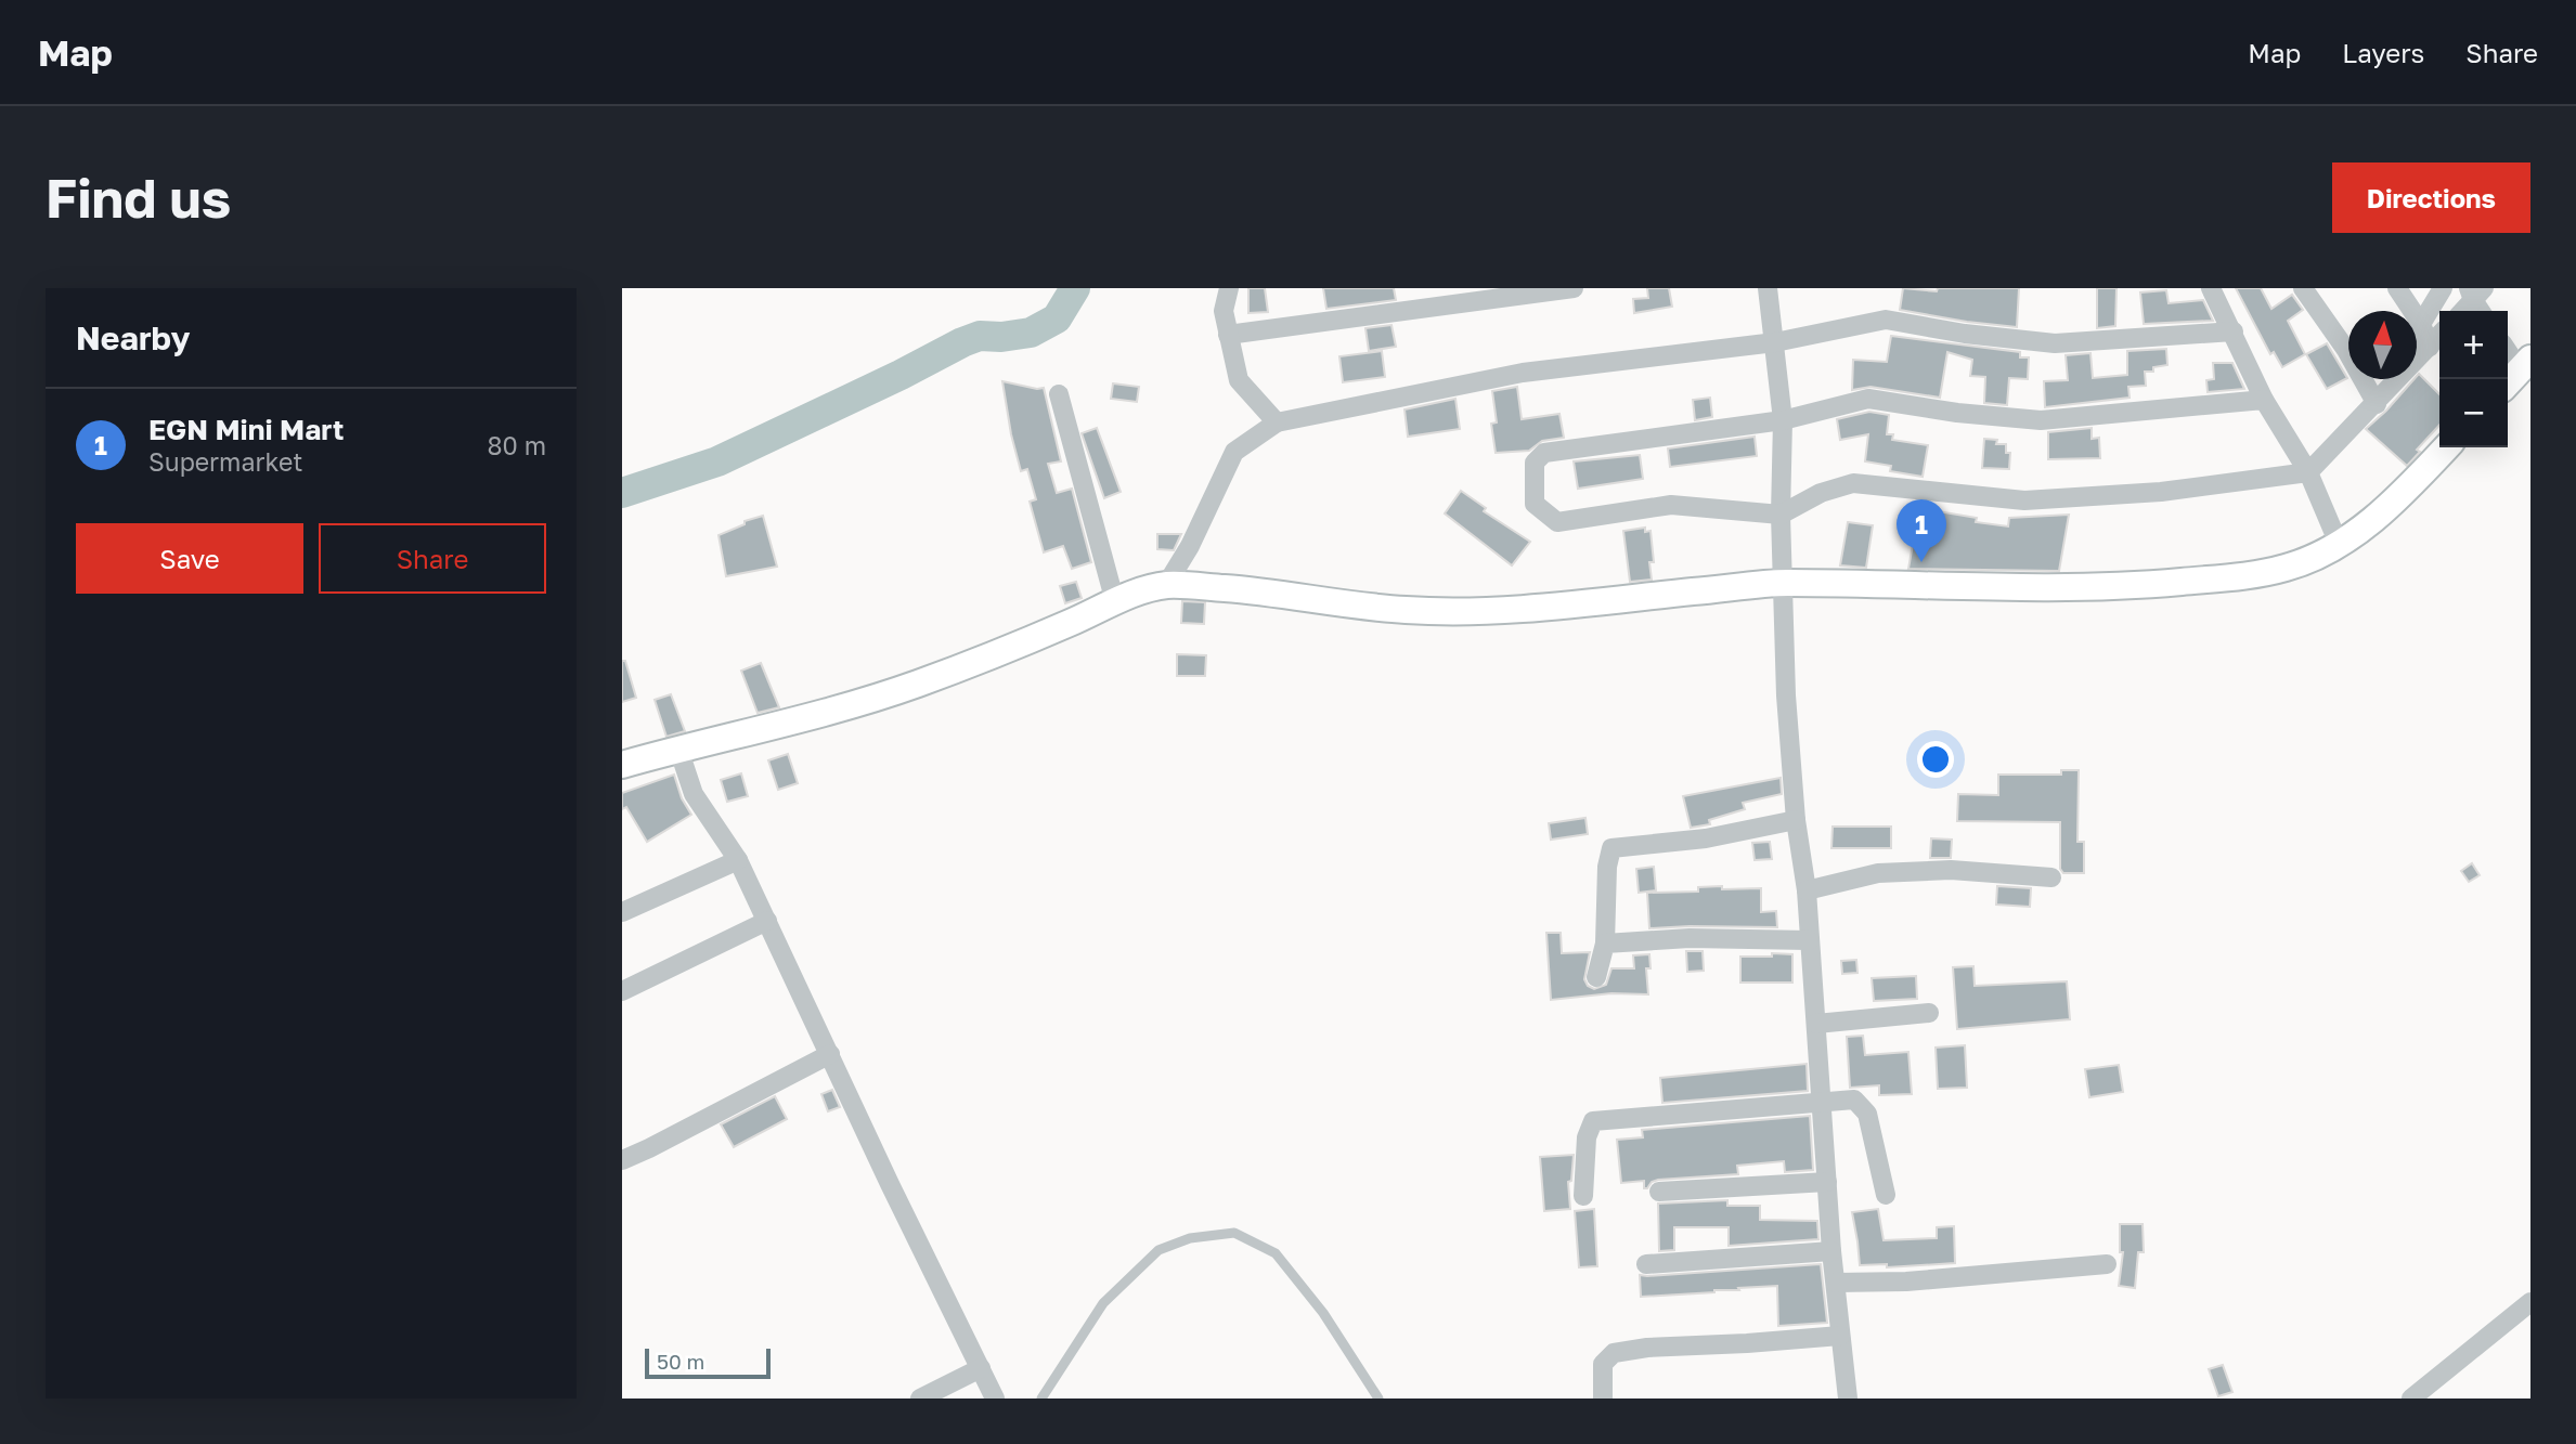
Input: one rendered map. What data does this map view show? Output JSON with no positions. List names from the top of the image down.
{
  "scale_bar": "50 m",
  "north": "top",
  "page": {
    "header": "Map",
    "nav": ["Map", "Layers", "Share"],
    "buttons": [
      "Directions",
      ["Save", "Share"]
    ],
    "title": "Find us",
    "heading": "Nearby",
    "map_buttons": ["+", "−"],
    "list": [
      {
        "mark": "1",
        "name": "EGN Mini Mart",
        "note": "Supermarket",
        "value": "80 m"
      }
    ],
    "pins": "1",
    "scale": "50 m"
  }
}
